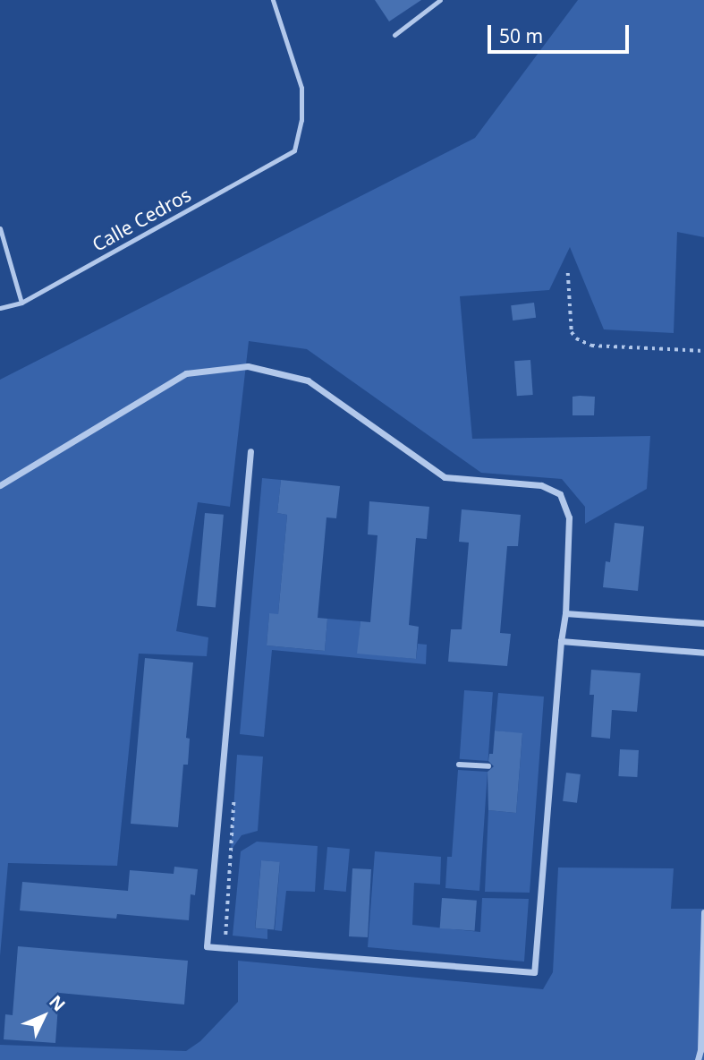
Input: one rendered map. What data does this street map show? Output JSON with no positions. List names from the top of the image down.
{
  "streets": {
    "lane": ["Calle Cedros"]
  },
  "scale_bar": "50 m",
  "north": "top right"
}
